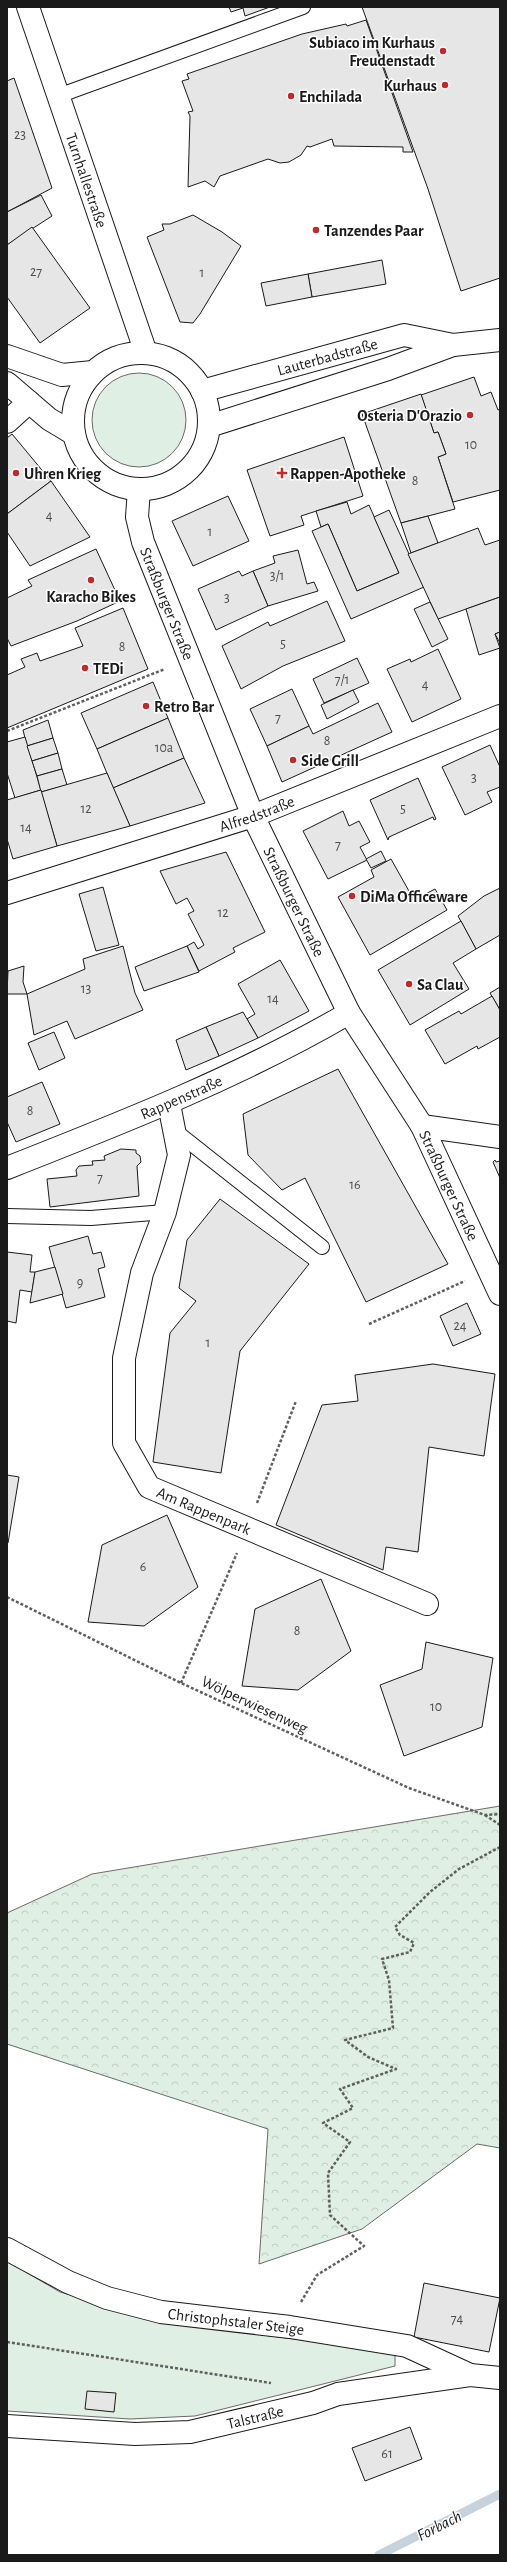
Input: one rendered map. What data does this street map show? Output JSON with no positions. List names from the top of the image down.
{
  "streets": {
    "street": [
      "Turnhallestraße",
      "Lauterbadstraße",
      "Straßburger Straße",
      "Alfredstraße",
      "Rappenstraße",
      "Am Rappenpark",
      "Christophstaler Steige",
      "Talstraße"
    ],
    "path": ["Wölperwiesenweg"]
  },
  "crossings": [
    ["Turnhallestraße", "Lauterbadstraße"],
    ["Turnhallestraße", "Straßburger Straße"],
    ["Lauterbadstraße", "Straßburger Straße"],
    ["Straßburger Straße", "Alfredstraße"],
    ["Straßburger Straße", "Rappenstraße"],
    ["Rappenstraße", "Am Rappenpark"],
    ["Christophstaler Steige", "Talstraße"]
  ],
  "water": ["Forbach"],
  "places": {
    "other": [
      "Subiaco im Kurhaus Freudenstadt",
      "Kurhaus",
      "Enchilada",
      "Tanzendes Paar",
      "Osteria D'Orazio",
      "Uhren Krieg",
      "Karacho Bikes",
      "TEDi",
      "Retro Bar",
      "Side Grill",
      "DiMa Officeware",
      "Sa Clau"
    ],
    "health": ["Rappen-Apotheke"]
  },
  "house_numbers": [
    "23",
    "27",
    "1",
    "10",
    "8",
    "4",
    "1",
    "3/1",
    "3",
    "5",
    "8",
    "7/1",
    "4",
    "7",
    "8",
    "10a",
    "3",
    "12",
    "5",
    "14",
    "7",
    "12",
    "13",
    "14",
    "8",
    "7",
    "16",
    "9",
    "24",
    "1",
    "6",
    "8",
    "10",
    "74",
    "61"
  ]
}
